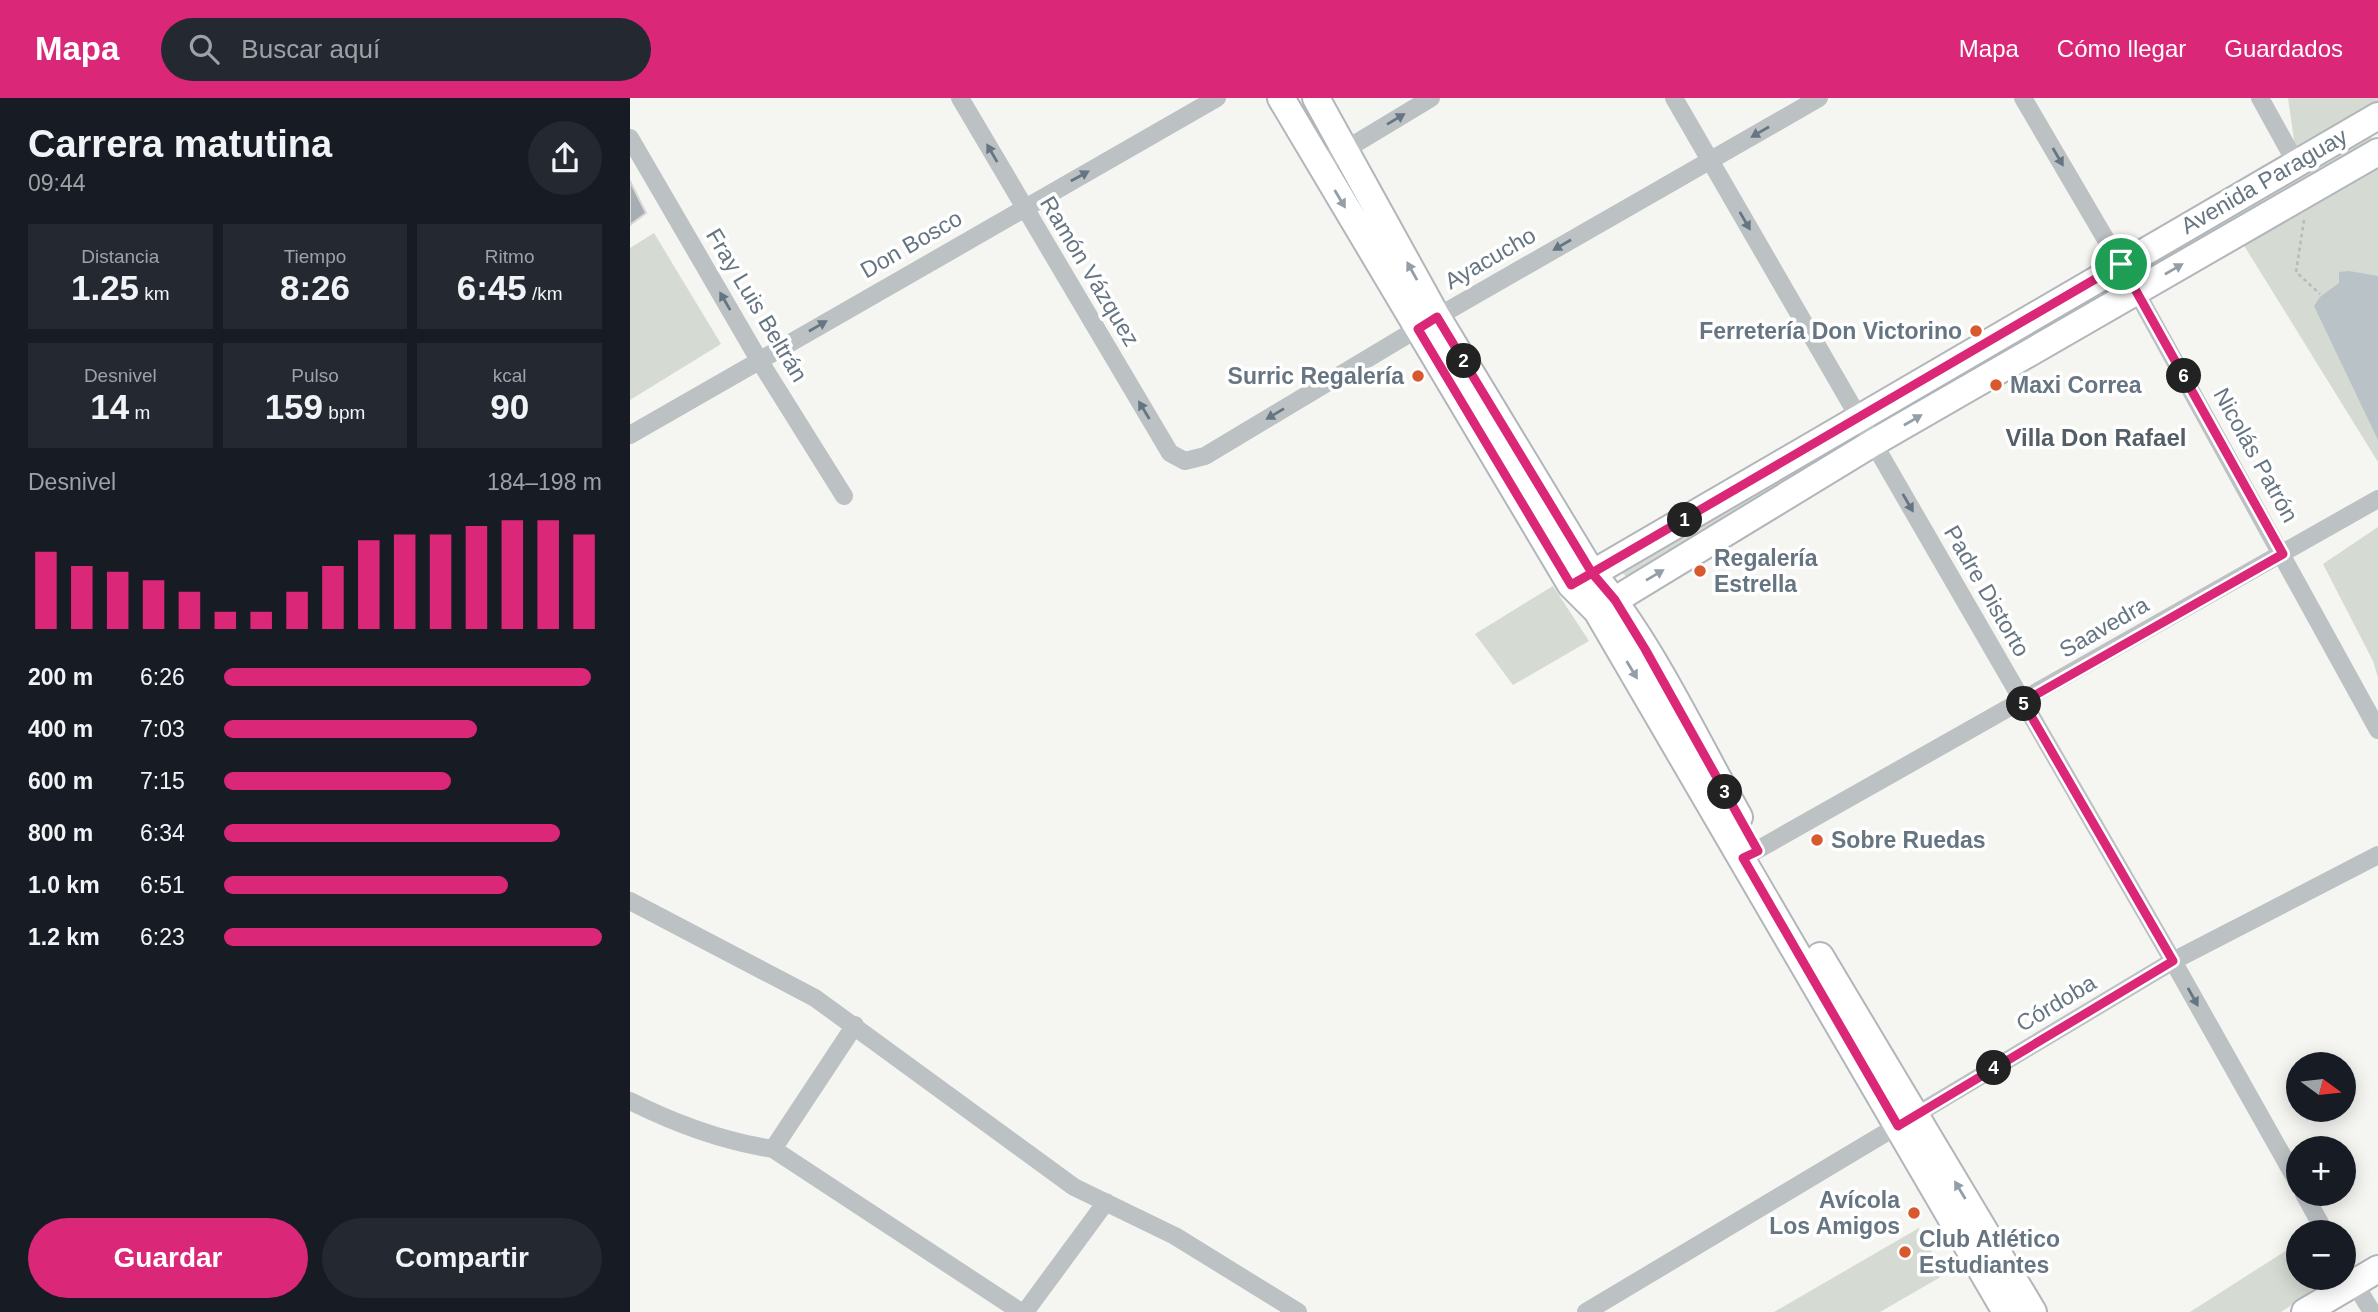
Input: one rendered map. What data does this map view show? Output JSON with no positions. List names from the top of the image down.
{
  "streets": {
    "main road": ["Avenida Paraguay"],
    "street": [
      "Don Bosco",
      "Ayacucho",
      "Ramón Vázquez",
      "Fray Luis Beltrán",
      "Nicolás Patrón",
      "Padre Distorto",
      "Saavedra",
      "Córdoba"
    ]
  },
  "crossings": [
    ["Avenida Paraguay", "Nicolás Patrón"],
    ["Avenida Paraguay", "Padre Distorto"],
    ["Don Bosco", "Ramón Vázquez"],
    ["Don Bosco", "Fray Luis Beltrán"],
    ["Ayacucho", "Ramón Vázquez"],
    ["Ayacucho", "Padre Distorto"],
    ["Nicolás Patrón", "Saavedra"],
    ["Padre Distorto", "Saavedra"],
    ["Padre Distorto", "Córdoba"]
  ],
  "one_way": [
    "Don Bosco",
    "Ayacucho",
    "Ramón Vázquez",
    "Fray Luis Beltrán",
    "Padre Distorto"
  ],
  "districts": ["Villa Don Rafael"],
  "places": [
    "Ferretería Don Victorino",
    "Surric Regalería",
    "Maxi Correa",
    "Regalería Estrella",
    "Sobre Ruedas",
    "Avícola Los Amigos",
    "Club Atlético Estudiantes"
  ],
  "north": "right",
  "page": {
    "header": "Mapa",
    "search": "Buscar aquí",
    "nav": ["Mapa", "Cómo llegar", "Guardados"],
    "heading": ["Carrera matutina", "09:44"],
    "stats": [
      ["Distancia", "1.25 km"],
      ["Tiempo", "8:26"],
      ["Ritmo", "6:45 /km"],
      ["Desnivel", "14 m"],
      ["Pulso", "159 bpm"],
      ["kcal", "90"]
    ],
    "pins": [
      "2",
      "6",
      "1",
      "5",
      "3",
      "4"
    ],
    "chart": ["Desnivel", "184–198 m"],
    "list": [
      {
        "name": "200 m",
        "note": "6:26"
      },
      {
        "name": "400 m",
        "note": "7:03"
      },
      {
        "name": "600 m",
        "note": "7:15"
      },
      {
        "name": "800 m",
        "note": "6:34"
      },
      {
        "name": "1.0 km",
        "note": "6:51"
      },
      {
        "name": "1.2 km",
        "note": "6:23"
      }
    ],
    "map_buttons": ["+", "−"],
    "buttons": ["Guardar", "Compartir"]
  }
}
